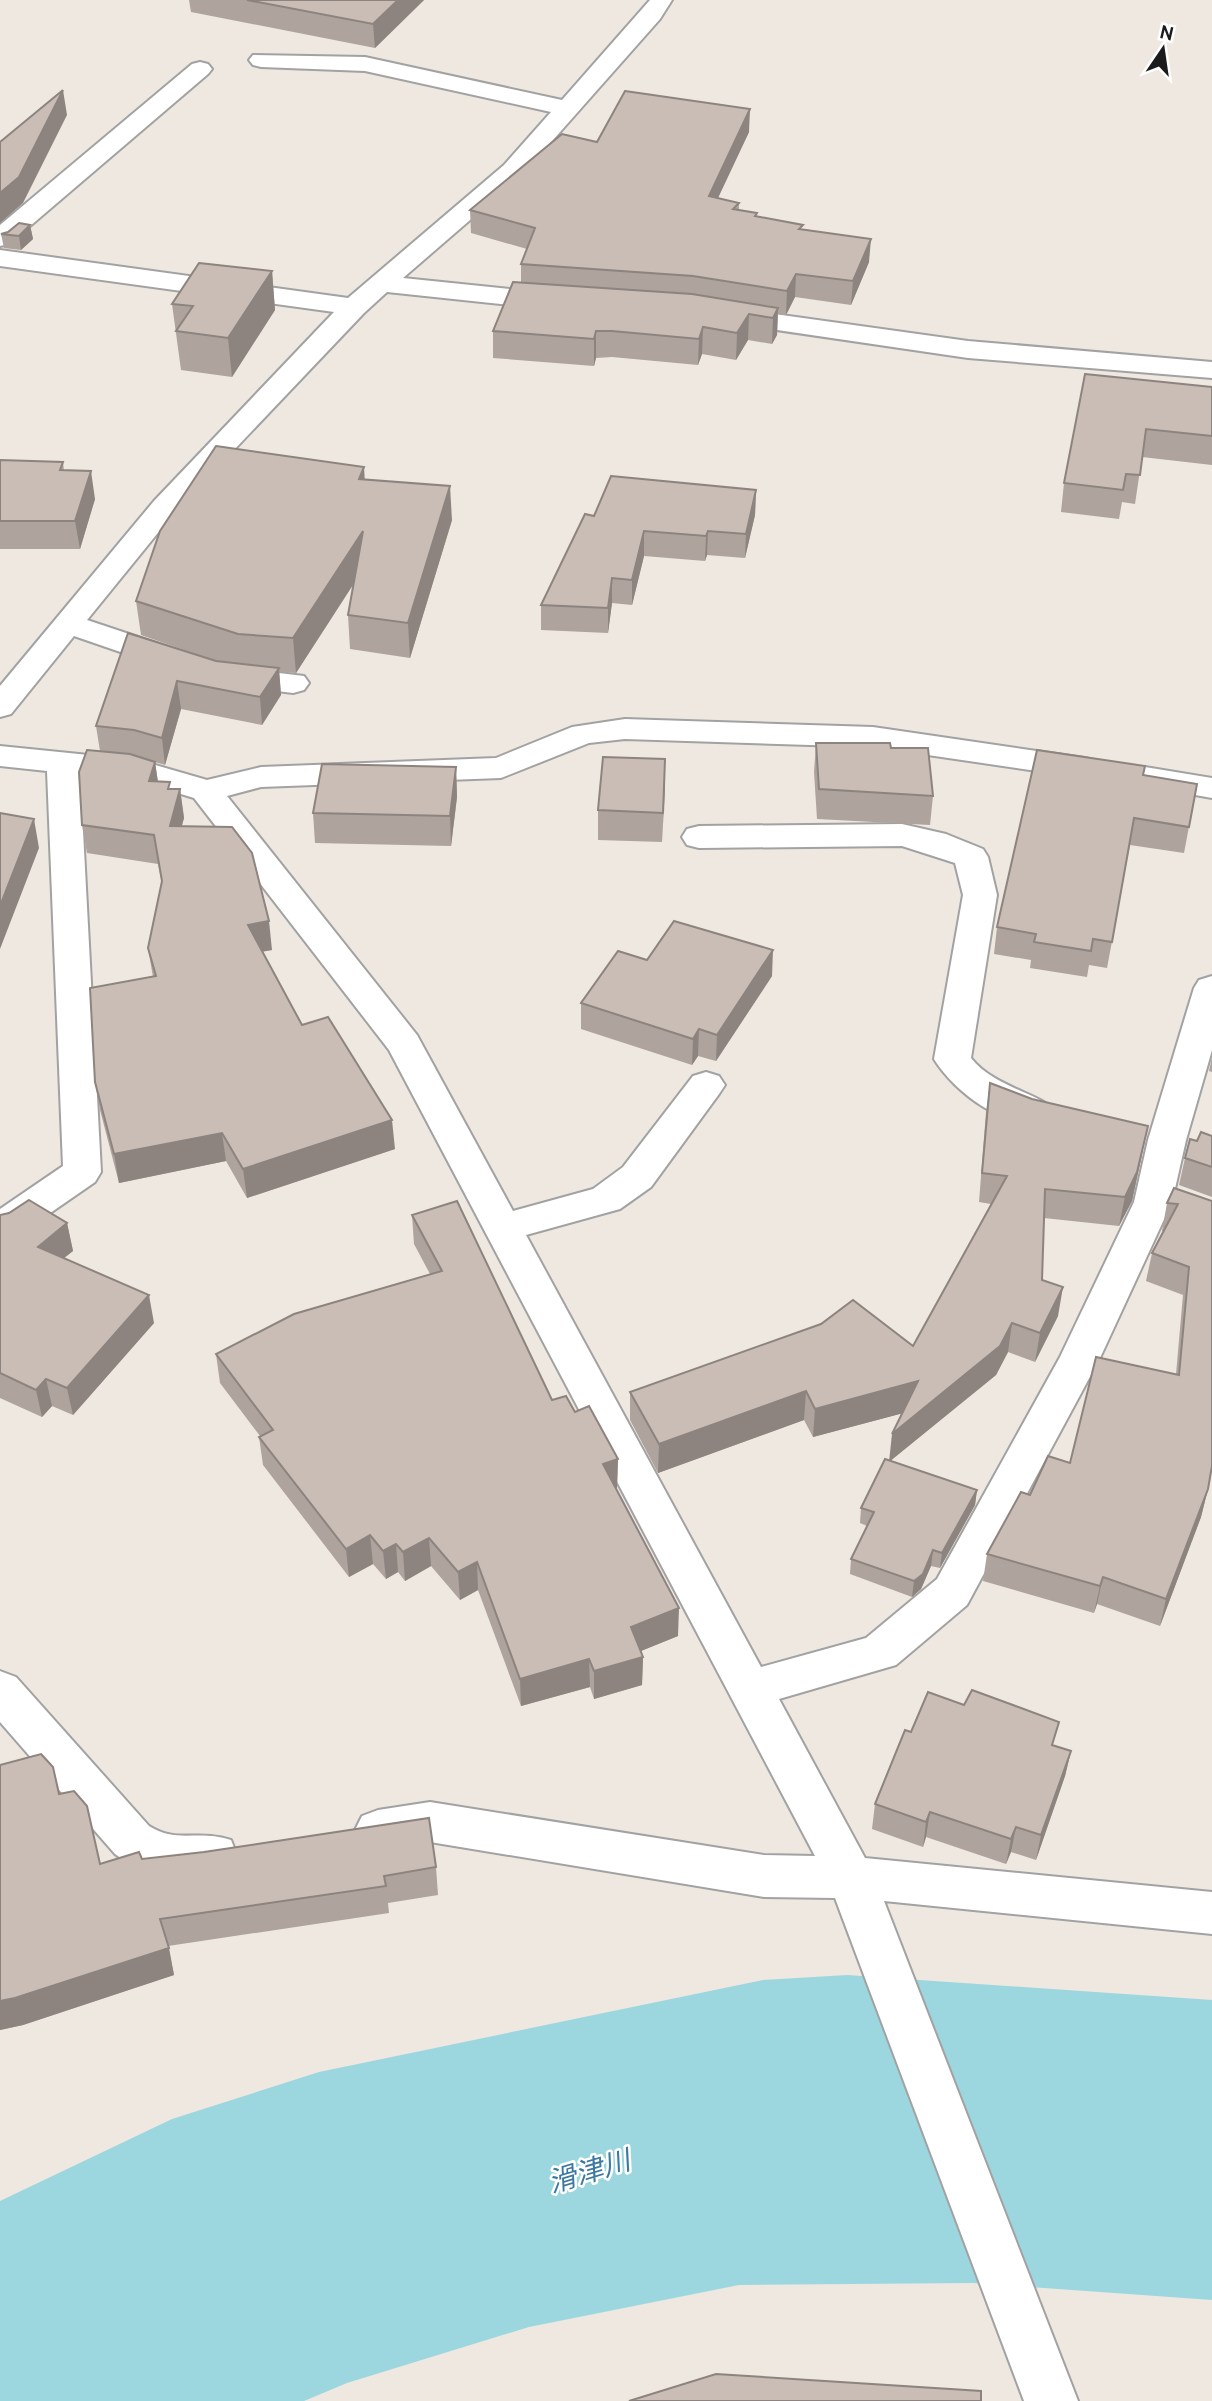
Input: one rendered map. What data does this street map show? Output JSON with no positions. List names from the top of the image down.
{
  "water": ["滑津川"],
  "north": "top"
}
